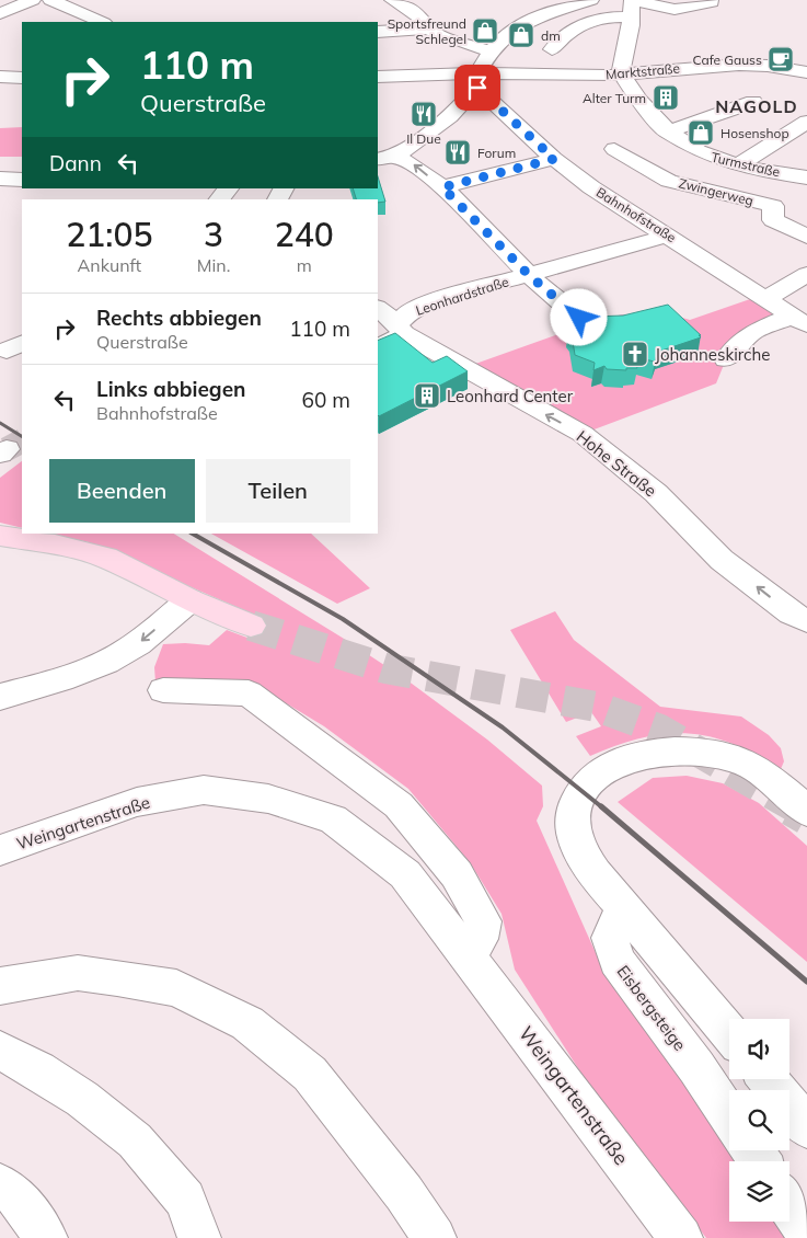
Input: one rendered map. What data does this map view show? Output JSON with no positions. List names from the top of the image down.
{
  "streets": {
    "street": [
      "Marktstraße",
      "Turmstraße",
      "Zwingerweg",
      "Bahnhofstraße",
      "Leonhardstraße",
      "Hohe Straße",
      "Weingartenstraße",
      "Eisbergsteige"
    ]
  },
  "crossings": [
    ["Marktstraße", "Turmstraße"],
    ["Marktstraße", "Bahnhofstraße"],
    ["Zwingerweg", "Bahnhofstraße"],
    ["Bahnhofstraße", "Leonhardstraße"],
    ["Leonhardstraße", "Hohe Straße"]
  ],
  "districts": ["NAGOLD"],
  "places": {
    "shop": ["Sportsfreund Schlegel", "dm", "Hosenshop"],
    "cafe": ["Cafe Gauss"],
    "building": ["Alter Turm", "Leonhard Center"],
    "restaurant": ["Il Due", "Forum"],
    "church": ["Johanneskirche"]
  },
  "page": {
    "turn": ["110 m", "Querstraße"],
    "then": "Dann",
    "eta": [
      "21:05",
      "Ankunft",
      "3",
      "Min.",
      "240",
      "m"
    ],
    "list": [
      {
        "name": "Rechts abbiegen",
        "note": "Querstraße",
        "value": "110 m"
      },
      {
        "name": "Links abbiegen",
        "note": "Bahnhofstraße",
        "value": "60 m"
      }
    ],
    "buttons": ["Beenden", "Teilen"]
  }
}
